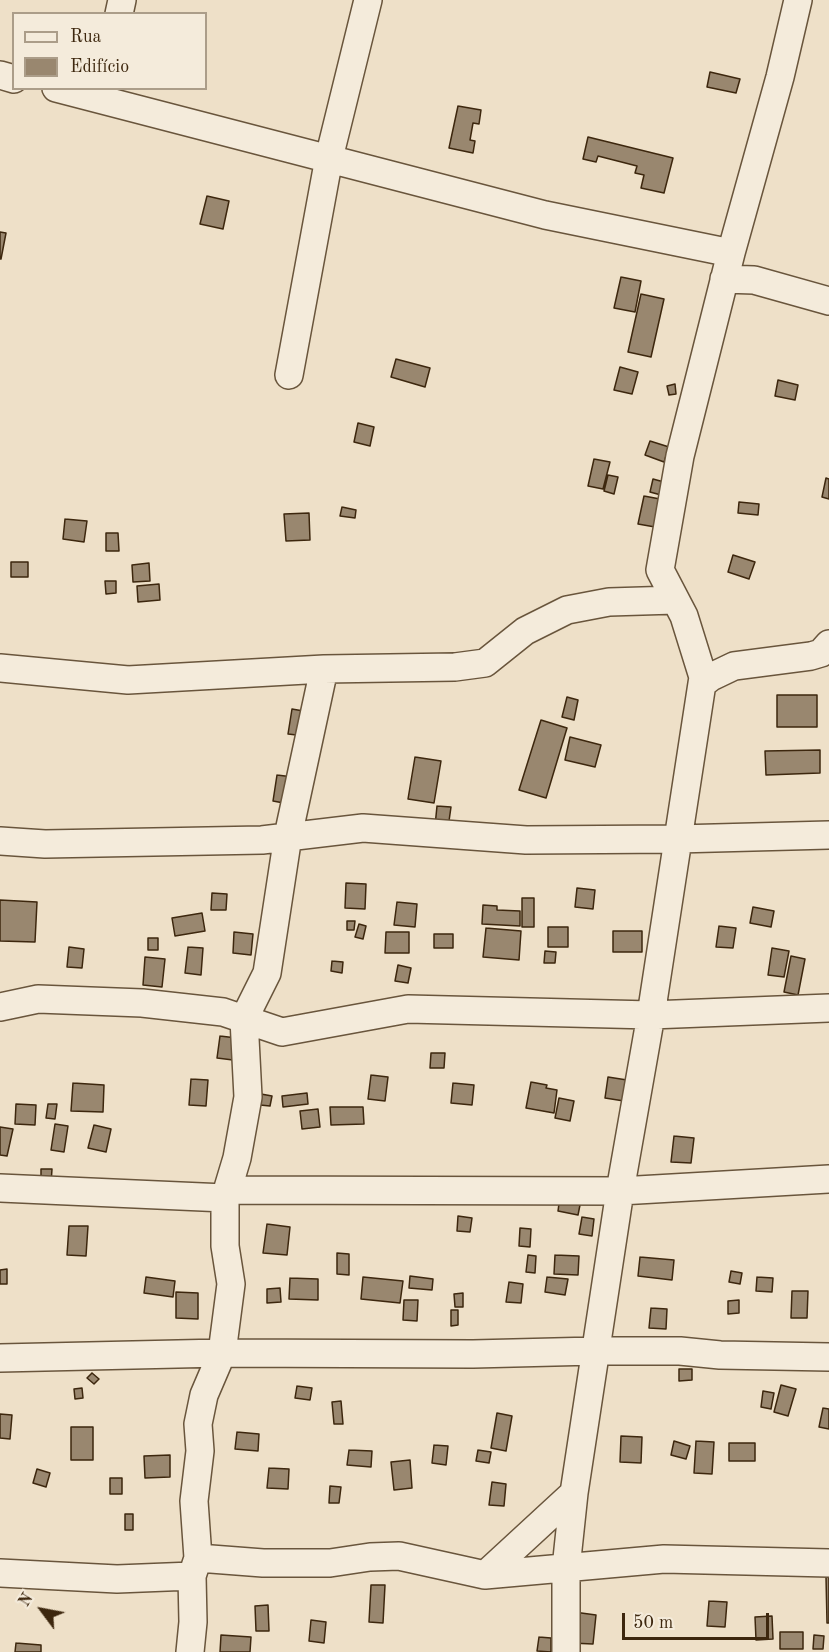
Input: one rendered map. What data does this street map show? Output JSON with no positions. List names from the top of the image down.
{
  "legend": ["Rua", "Edifício"],
  "scale_bar": "50 m",
  "north": "top left"
}
